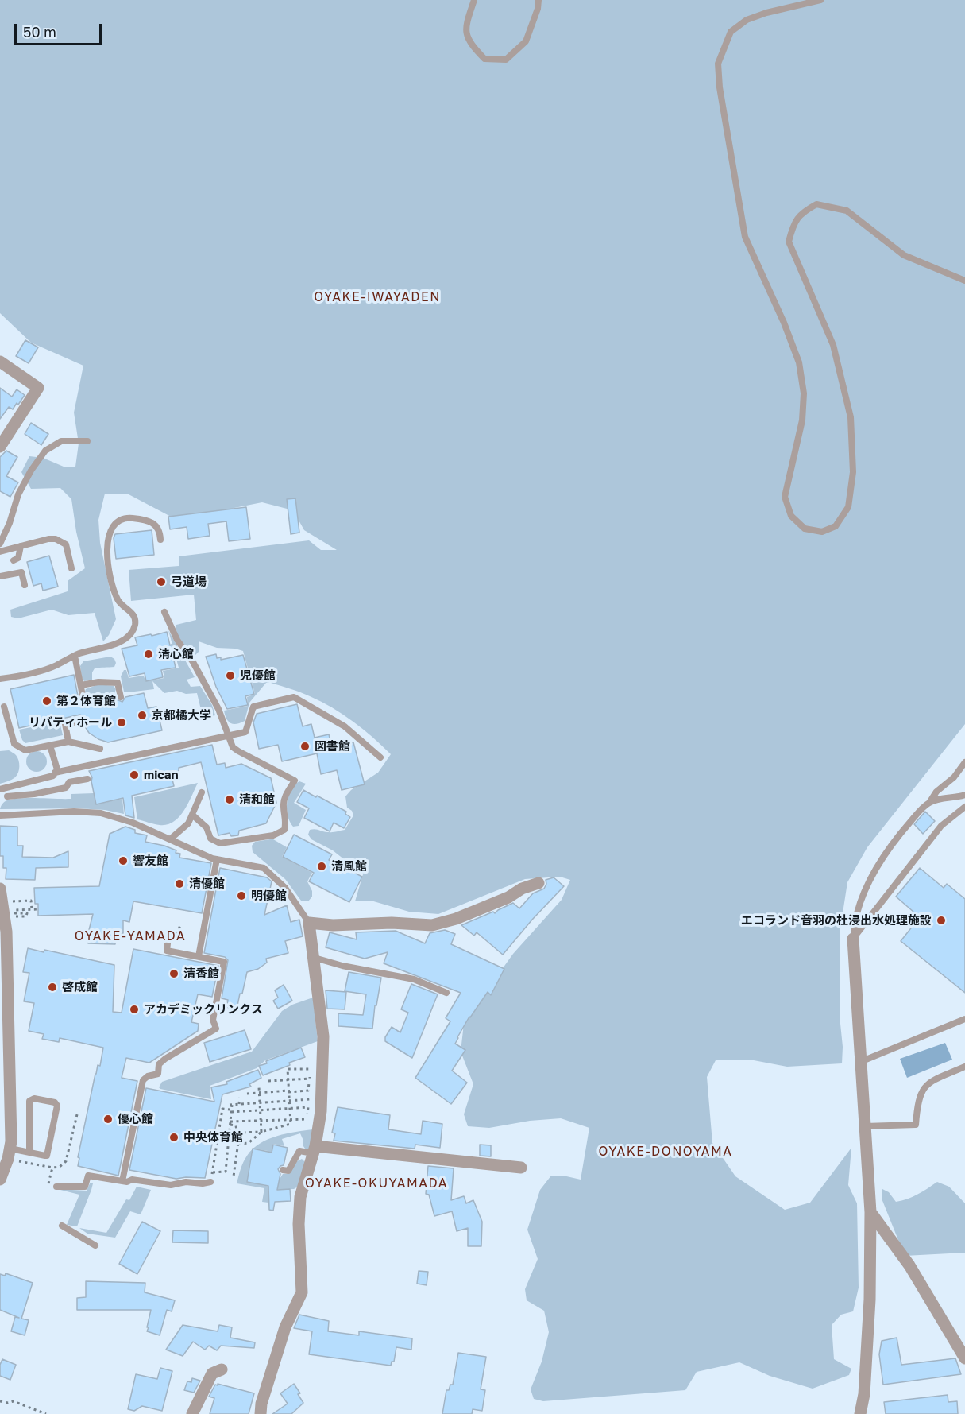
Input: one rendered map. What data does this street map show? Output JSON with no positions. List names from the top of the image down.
{
  "districts": [
    "OYAKE-IWAYADEN",
    "OYAKE-YAMADA",
    "OYAKE-DONOYAMA",
    "OYAKE-OKUYAMADA"
  ],
  "places": [
    "弓道場",
    "清心館",
    "児優館",
    "第２体育館",
    "京都橘大学",
    "リバティホール",
    "図書館",
    "mican",
    "清和館",
    "響友館",
    "清風館",
    "清優館",
    "明優館",
    "エコランド音羽の杜浸出水処理施設",
    "清香館",
    "啓成館",
    "アカデミックリンクス",
    "優心館",
    "中央体育館"
  ],
  "scale_bar": "50 m"
}
